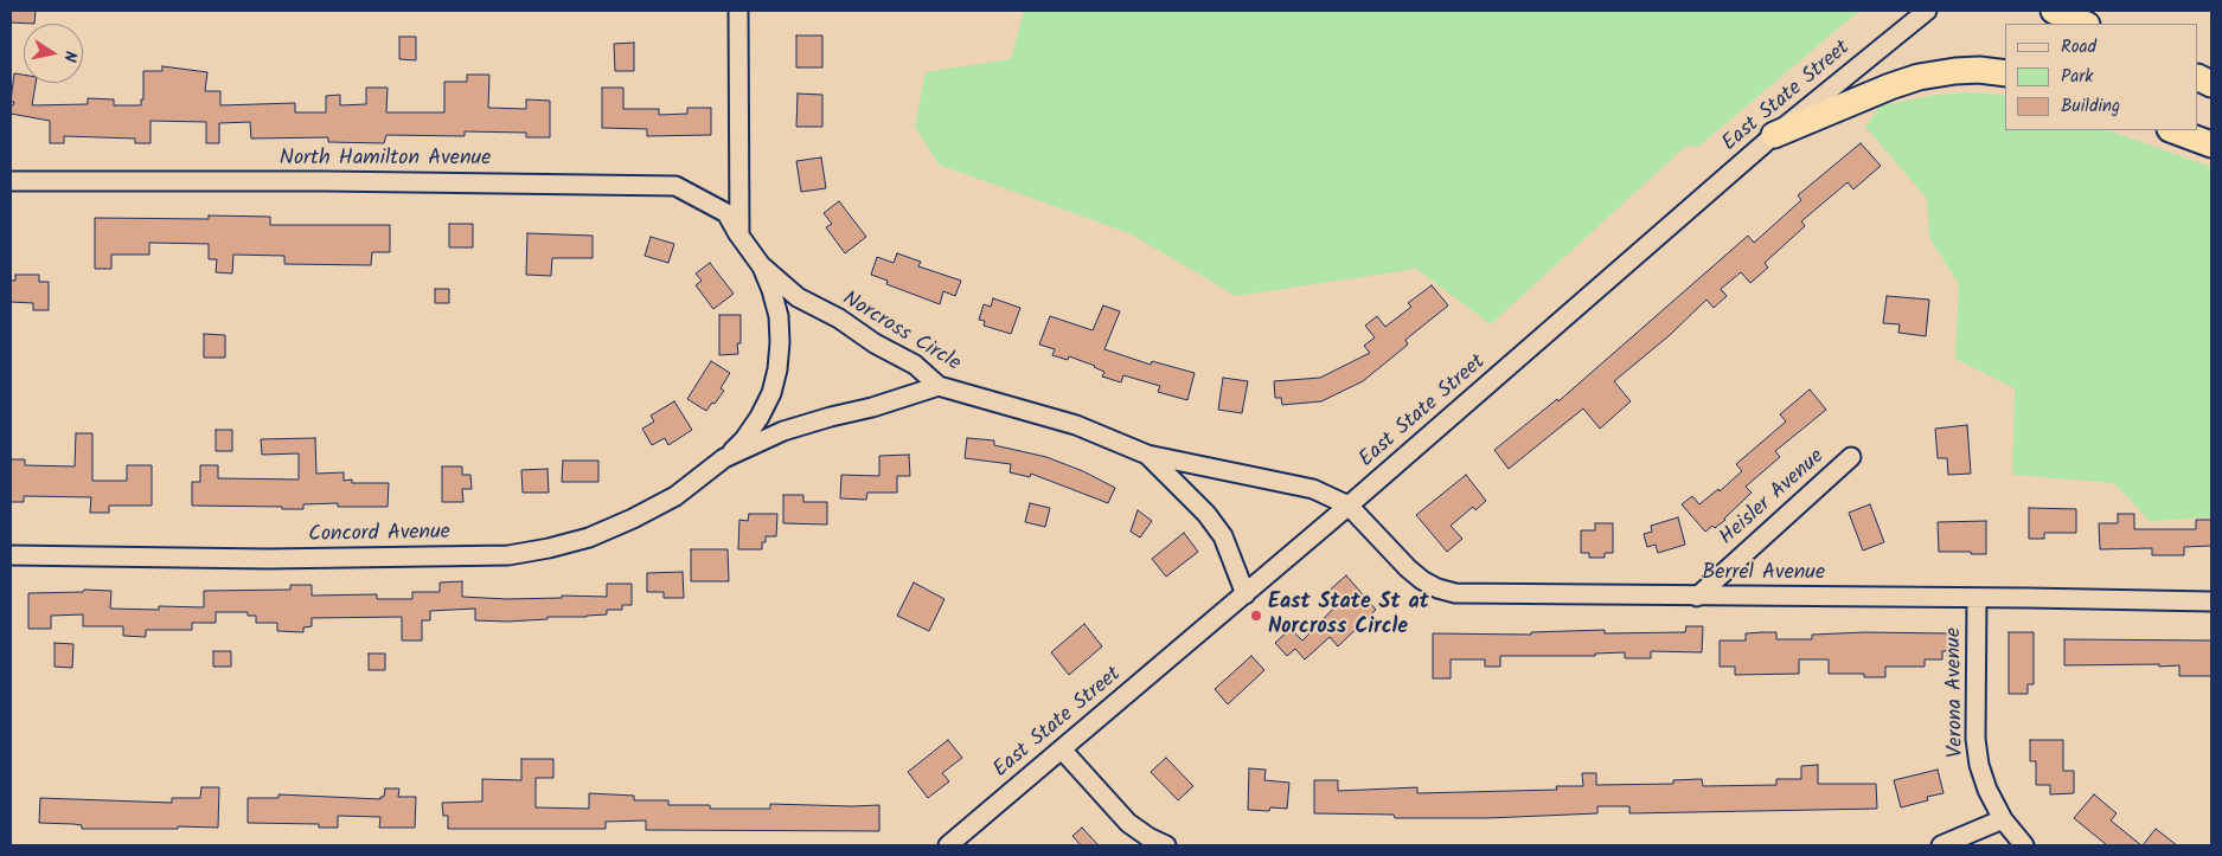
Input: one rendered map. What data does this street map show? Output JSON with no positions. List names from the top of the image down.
{
  "streets": {
    "street": [
      "East State Street",
      "North Hamilton Avenue",
      "Norcross Circle",
      "Heisler Avenue",
      "Concord Avenue",
      "Berrel Avenue",
      "Verona Avenue"
    ]
  },
  "crossings": [
    ["East State Street", "Norcross Circle"],
    ["East State Street", "Berrel Avenue"],
    ["North Hamilton Avenue", "Norcross Circle"],
    ["Norcross Circle", "Concord Avenue"],
    ["Norcross Circle", "Berrel Avenue"],
    ["Heisler Avenue", "Berrel Avenue"],
    ["Berrel Avenue", "Verona Avenue"]
  ],
  "places": ["East State St at Norcross Circle"],
  "legend": ["Road", "Park", "Building"],
  "north": "right"
}
